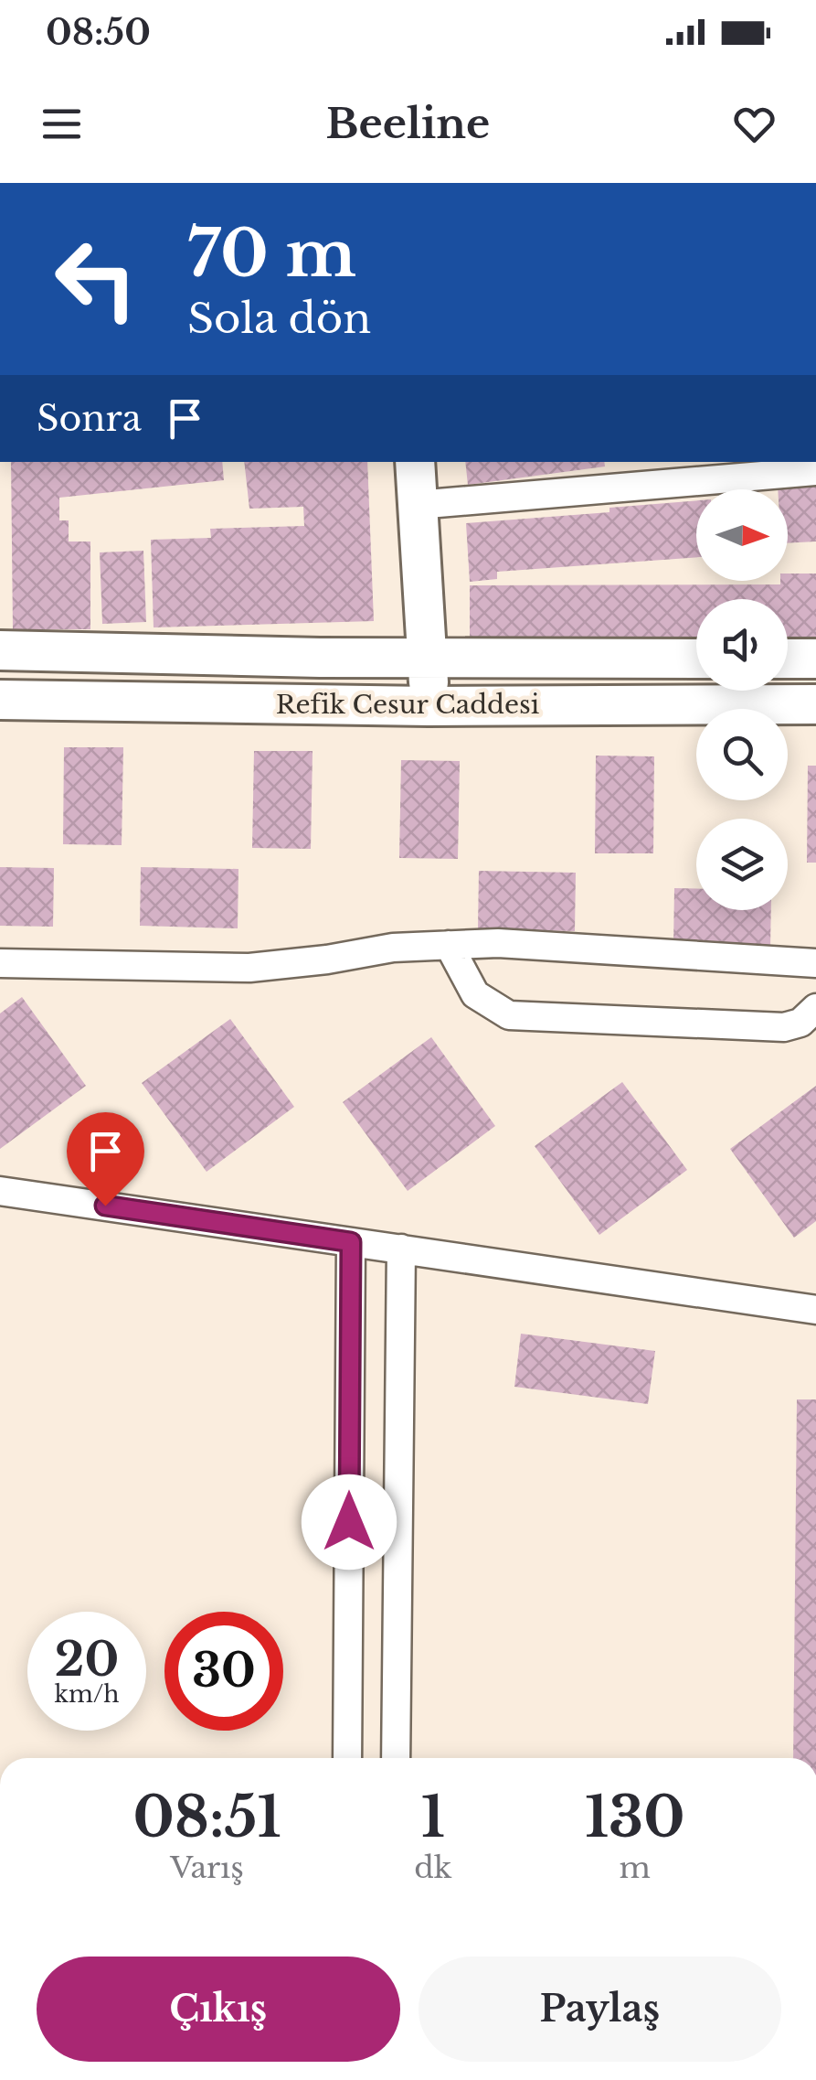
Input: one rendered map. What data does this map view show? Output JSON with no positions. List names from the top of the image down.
{
  "streets": {
    "street": ["Refik Cesur Caddesi"]
  },
  "north": "right",
  "page": {
    "status": "08:50",
    "header": "Beeline",
    "turn": ["70 m", "Sola dön"],
    "then": "Sonra",
    "speed": "20 km/h",
    "limit": "30",
    "eta": [
      "08:51",
      "Varış",
      "1",
      "dk",
      "130",
      "m"
    ],
    "buttons": ["Çıkış", "Paylaş"]
  }
}
